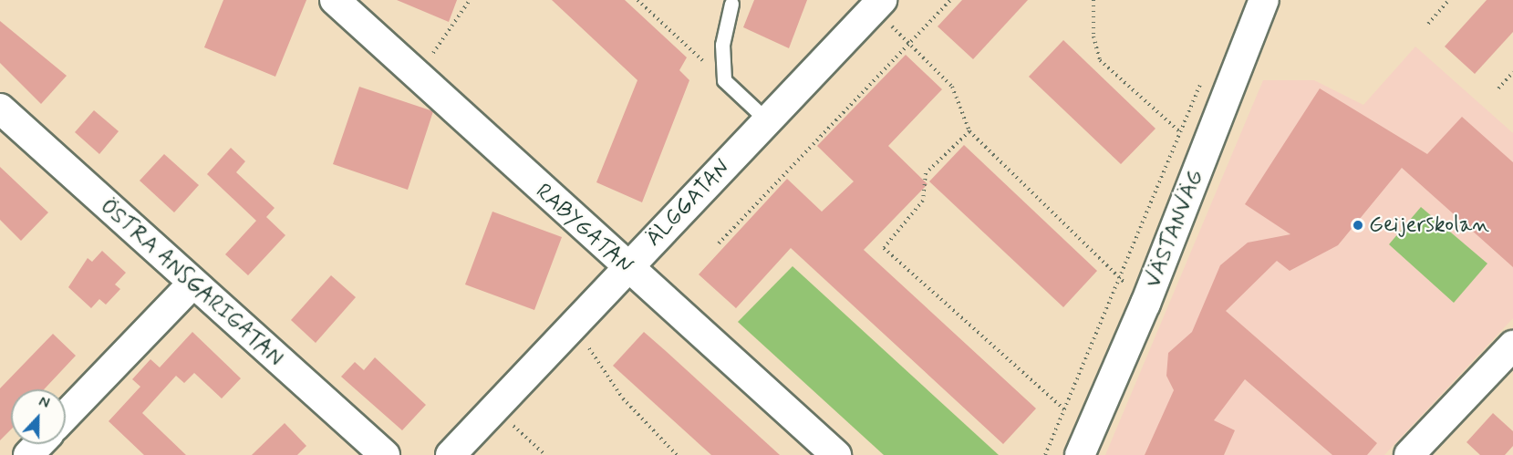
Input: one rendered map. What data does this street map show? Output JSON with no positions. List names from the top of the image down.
{
  "streets": {
    "street": [
      "ÄLGGATAN",
      "RABYGATAN",
      "VÄSTANVÄG",
      "ÖSTRA ANSGARIGATAN"
    ]
  },
  "crossings": [
    ["ÄLGGATAN", "RABYGATAN"]
  ],
  "places": ["Geijerskolan"],
  "north": "top"
}
